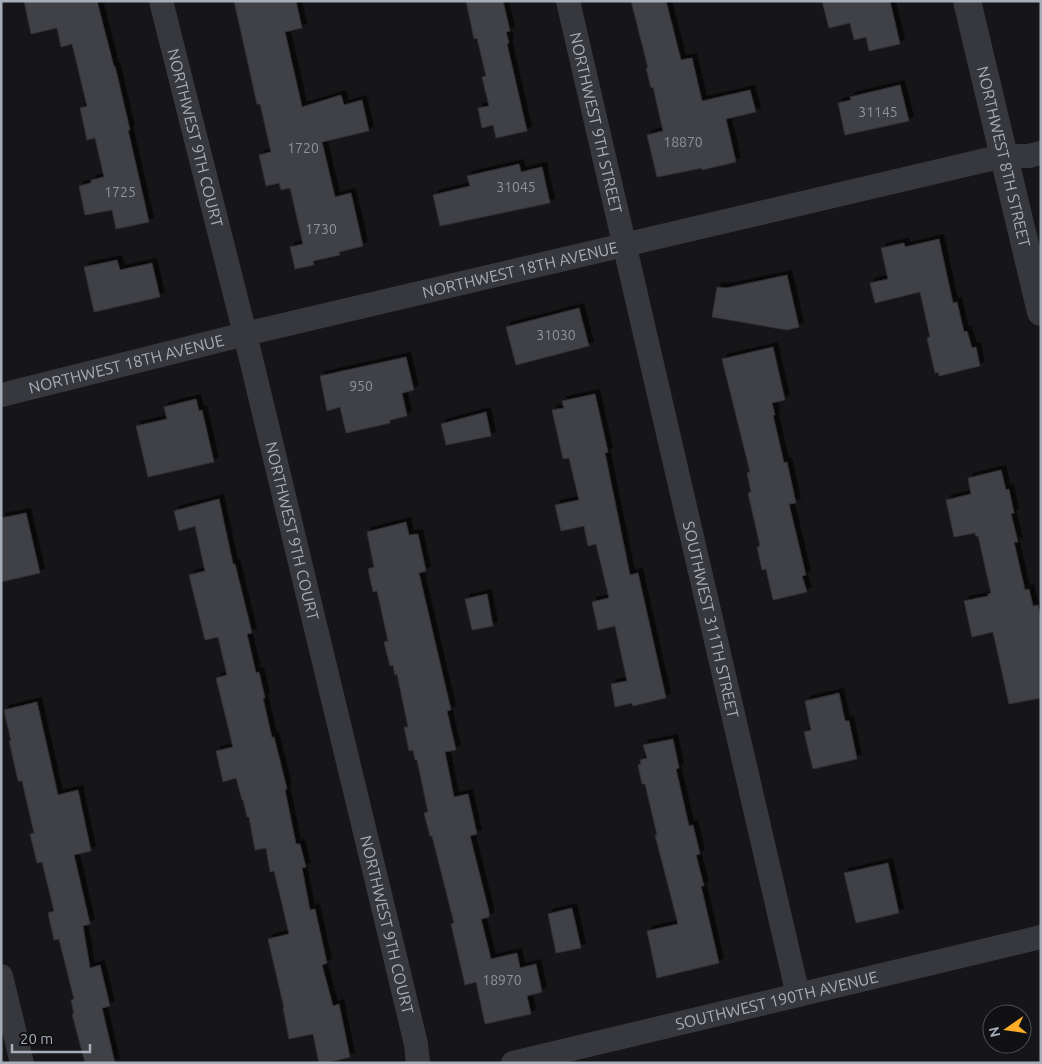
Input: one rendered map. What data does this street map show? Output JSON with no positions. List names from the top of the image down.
{
  "streets": {
    "street": [
      "NORTHWEST 9TH STREET",
      "NORTHWEST 9TH COURT",
      "NORTHWEST 8TH STREET",
      "NORTHWEST 18TH AVENUE",
      "SOUTHWEST 311TH STREET",
      "SOUTHWEST 190TH AVENUE"
    ]
  },
  "crossings": [
    ["NORTHWEST 9TH STREET", "NORTHWEST 18TH AVENUE"],
    ["NORTHWEST 9TH STREET", "SOUTHWEST 311TH STREET"],
    ["NORTHWEST 9TH COURT", "NORTHWEST 18TH AVENUE"],
    ["NORTHWEST 8TH STREET", "NORTHWEST 18TH AVENUE"],
    ["NORTHWEST 18TH AVENUE", "SOUTHWEST 311TH STREET"],
    ["SOUTHWEST 311TH STREET", "SOUTHWEST 190TH AVENUE"]
  ],
  "house_numbers": [
    "31145",
    "18870",
    "1720",
    "31045",
    "1725",
    "1730",
    "31030",
    "950",
    "18970"
  ],
  "scale_bar": "20 m",
  "north": "left"
}
